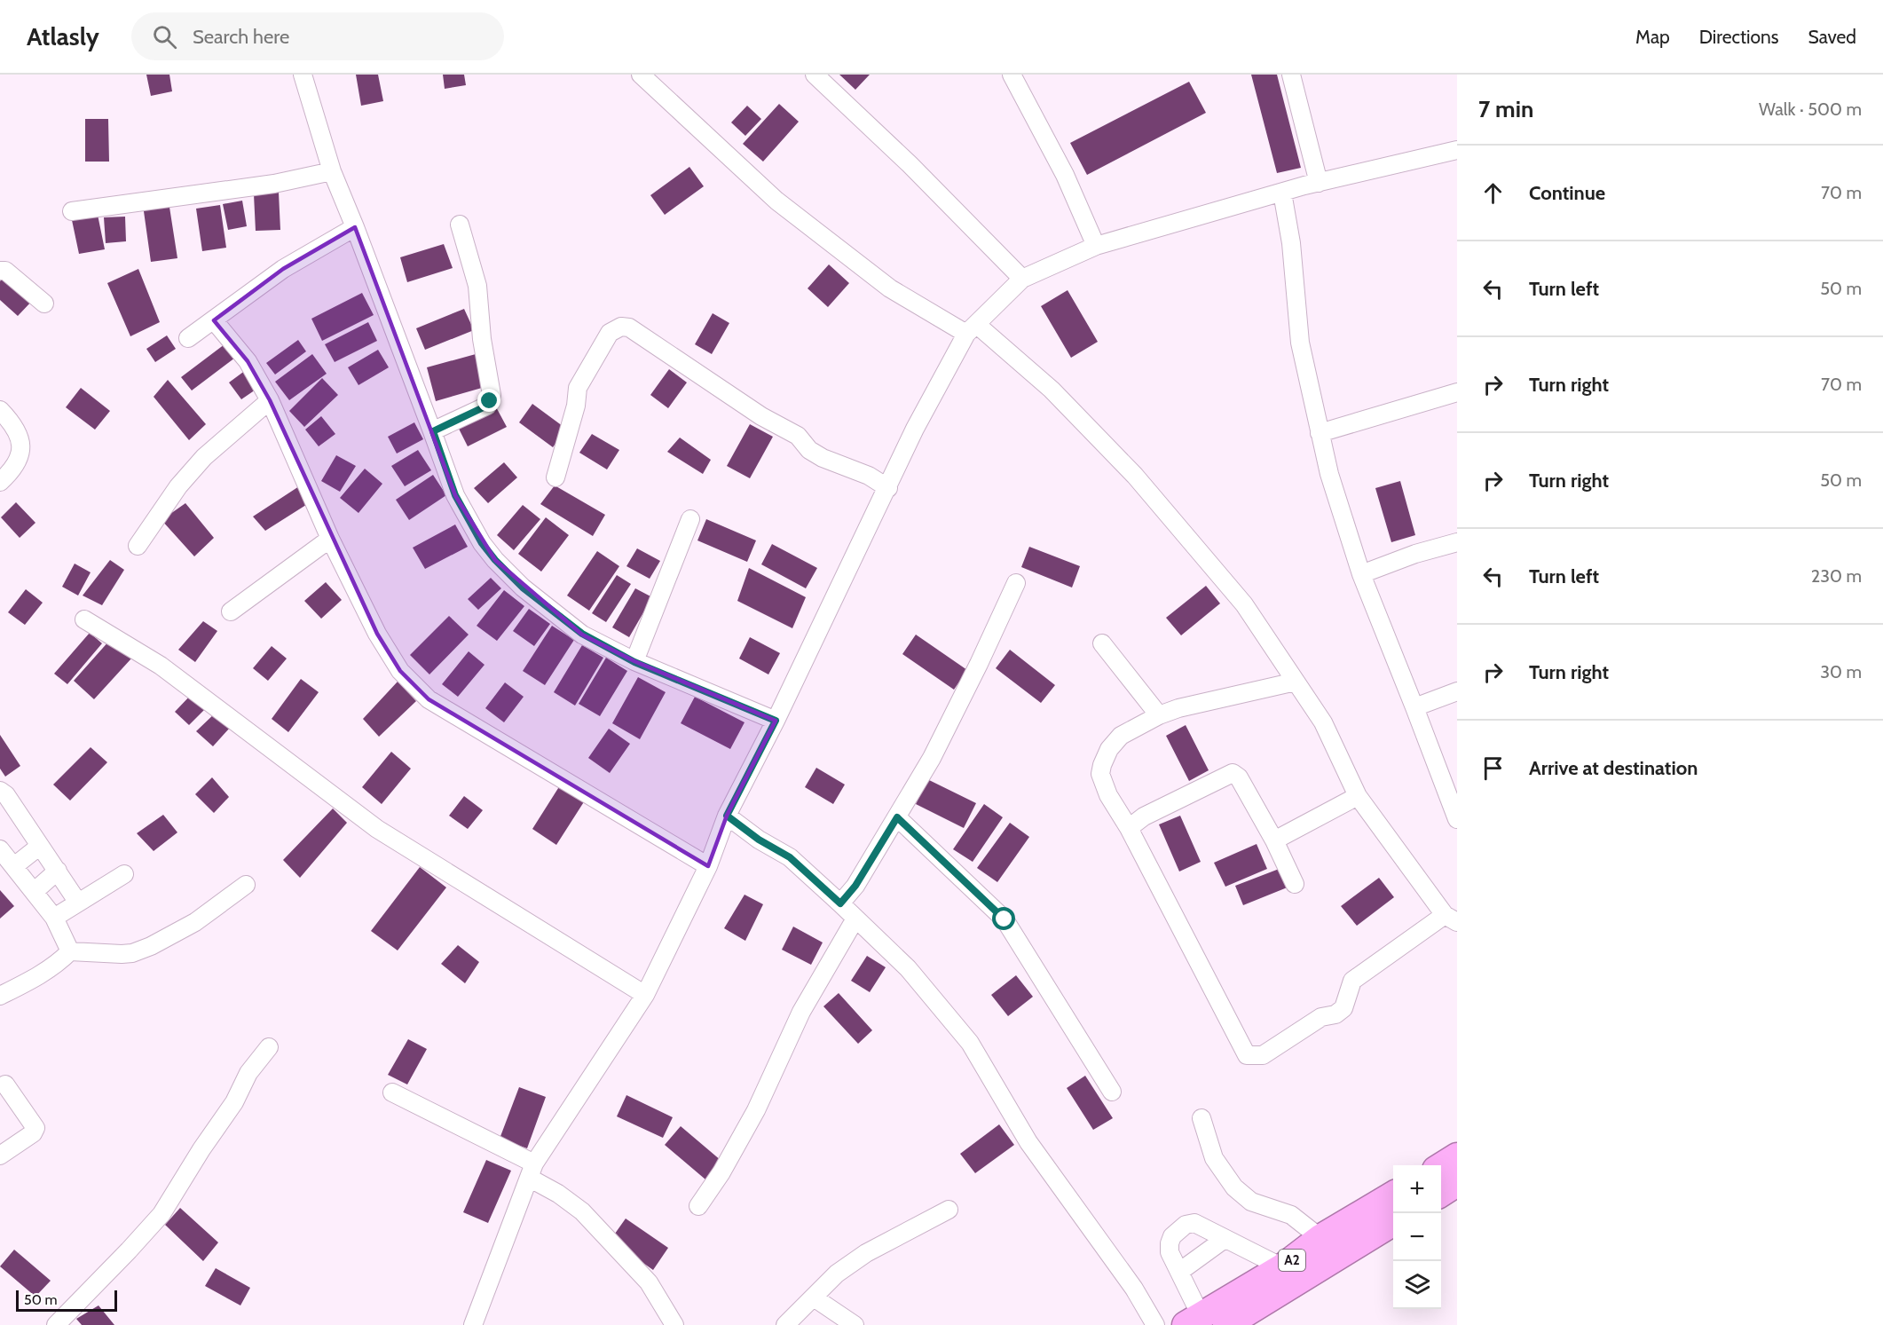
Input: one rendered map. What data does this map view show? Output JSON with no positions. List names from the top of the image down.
{
  "streets": {
    "highway": ["A2"]
  },
  "scale_bar": "50 m",
  "page": {
    "header": "Atlasly",
    "search": "Search here",
    "nav": ["Map", "Directions", "Saved"],
    "heading": ["7 min", "Walk · 500 m"],
    "list": [
      ["Continue", "70 m"],
      ["Turn left", "50 m"],
      ["Turn right", "70 m"],
      ["Turn right", "50 m"],
      ["Turn left", "230 m"],
      ["Turn right", "30 m"],
      "Arrive at destination"
    ],
    "map_buttons": ["+", "−"],
    "scale": "50 m"
  }
}
